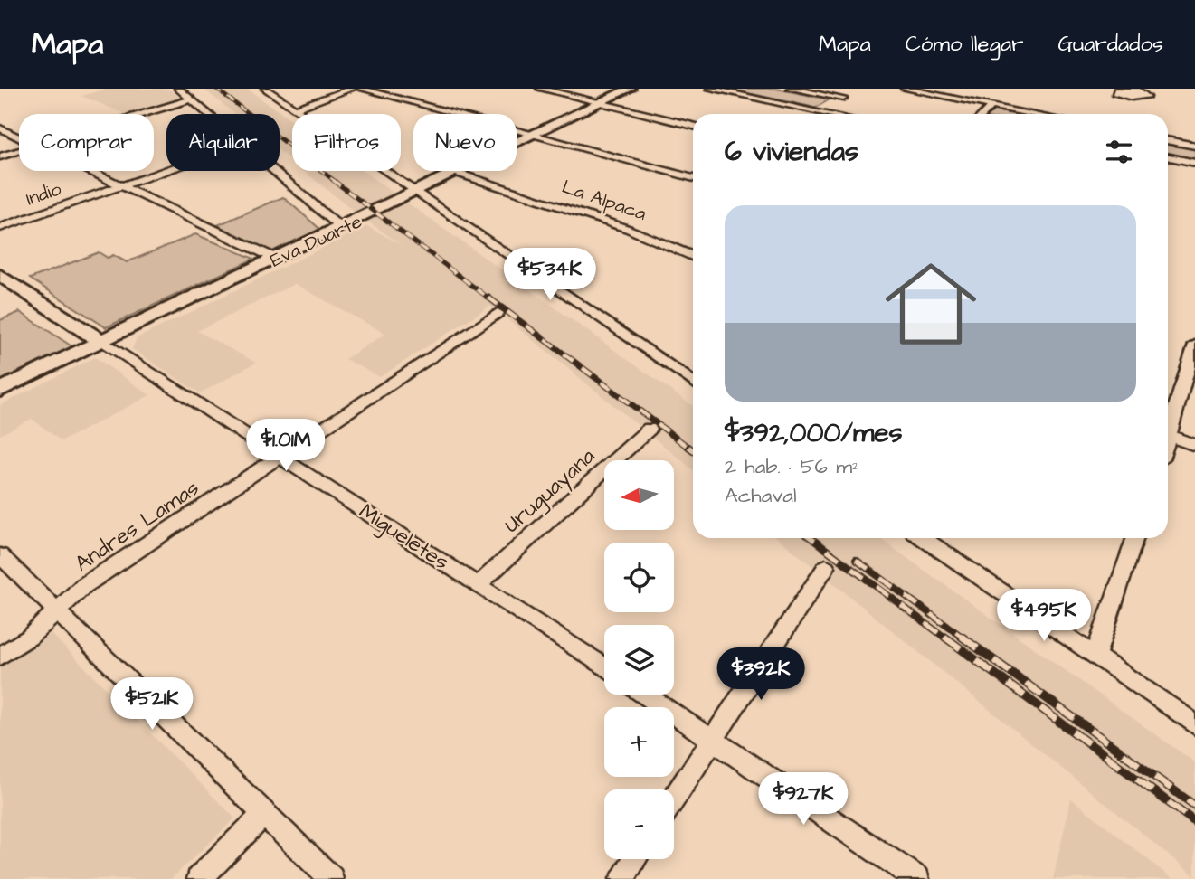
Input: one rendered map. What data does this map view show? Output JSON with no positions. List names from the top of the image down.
{
  "streets": {
    "street": [
      "Indio",
      "La Alpaca",
      "Eva Duarte",
      "Uruguayana",
      "Andres Lamas",
      "Migueletes"
    ]
  },
  "crossings": [
    ["La Alpaca", "Eva Duarte"],
    ["Eva Duarte", "Migueletes"],
    ["Uruguayana", "Migueletes"],
    ["Andres Lamas", "Migueletes"]
  ],
  "north": "left",
  "page": {
    "header": "Mapa",
    "nav": ["Mapa", "Cómo llegar", "Guardados"],
    "chip": [
      "Comprar",
      "Alquilar",
      "Filtros",
      "Nuevo"
    ],
    "heading": "6 viviendas",
    "list": [
      {
        "name": "$392,000/mes",
        "note": "2 hab. · 56 m² · Achaval"
      }
    ],
    "price": [
      "$534K",
      "$1.01M",
      "$495K",
      "$392K",
      "$521K",
      "$927K"
    ],
    "map_buttons": ["+", "−"]
  }
}
